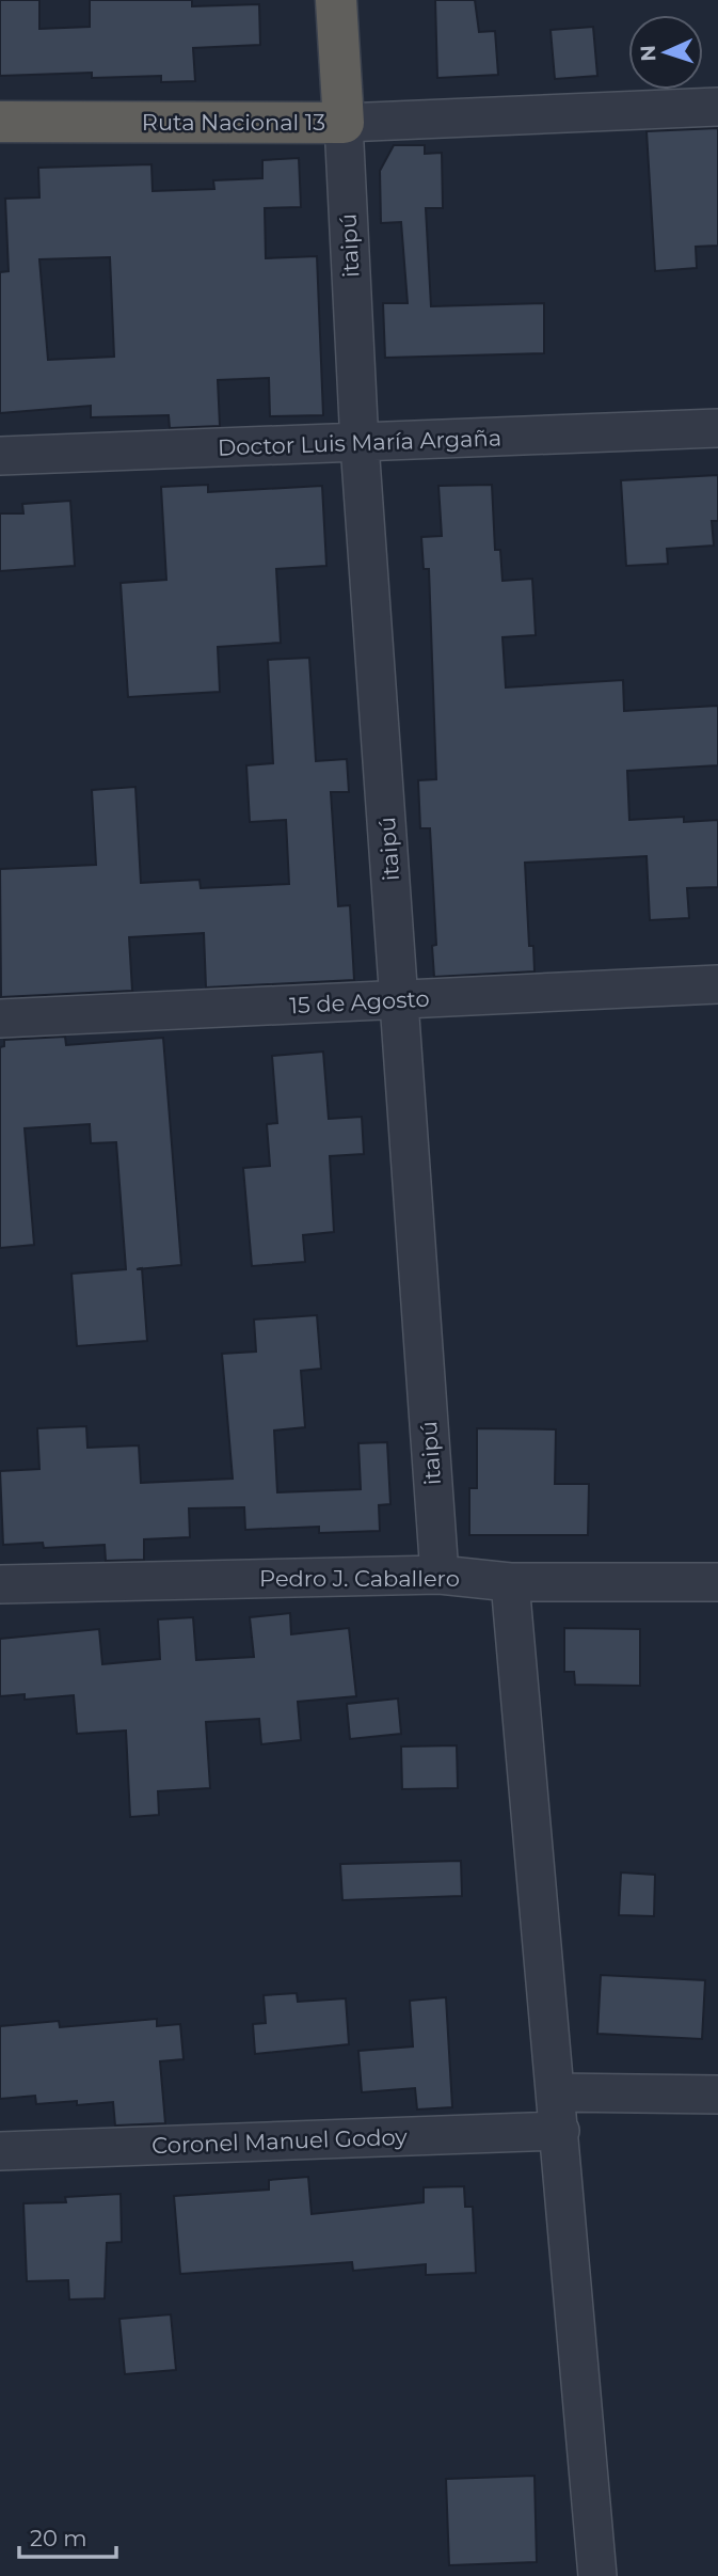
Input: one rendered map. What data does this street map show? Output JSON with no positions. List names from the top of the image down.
{
  "streets": {
    "highway": ["Ruta Nacional 13"],
    "street": [
      "itaipú",
      "Doctor Luis María Argaña",
      "15 de Agosto",
      "Pedro J. Caballero",
      "Coronel Manuel Godoy"
    ]
  },
  "crossings": [
    ["Ruta Nacional 13", "itaipú"],
    ["itaipú", "Doctor Luis María Argaña"],
    ["itaipú", "15 de Agosto"],
    ["itaipú", "Pedro J. Caballero"]
  ],
  "scale_bar": "20 m",
  "north": "left"
}
